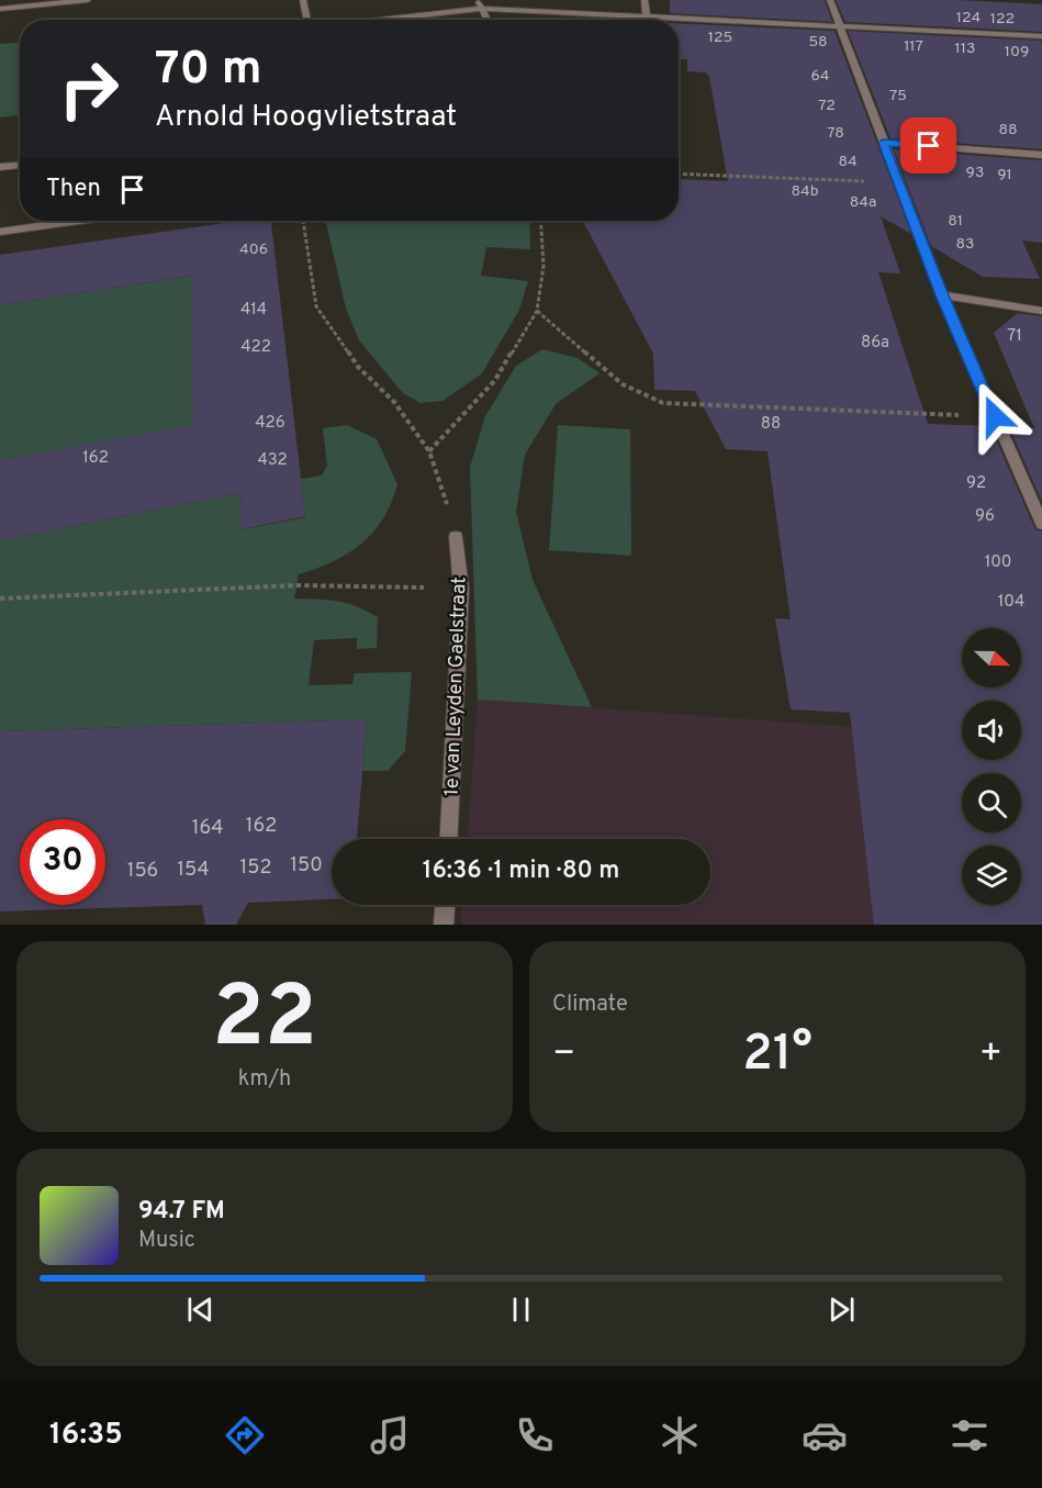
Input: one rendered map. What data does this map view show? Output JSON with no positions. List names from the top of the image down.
{
  "streets": {
    "street": ["1e van Leyden Gaelstraat"]
  },
  "house_numbers": [
    "124",
    "122",
    "125",
    "58",
    "117",
    "113",
    "109",
    "64",
    "75",
    "72",
    "88",
    "78",
    "84",
    "93",
    "91",
    "84b",
    "84a",
    "81",
    "83",
    "406",
    "414",
    "71",
    "86a",
    "422",
    "426",
    "88",
    "162",
    "432",
    "92",
    "96",
    "100",
    "104",
    "162",
    "164",
    "150",
    "152",
    "154",
    "156"
  ],
  "north": "right",
  "page": {
    "turn": ["70 m", "Arnold Hoogvlietstraat"],
    "then": "Then",
    "limit": "30",
    "trip": "16:36 · 1 min · 80 m",
    "tile": [
      ["22", "km/h"],
      "Climate"
    ],
    "heat": ["−", "21°", "+"],
    "song": ["94.7 FM", "Music"],
    "tabs": "16:35"
  }
}
